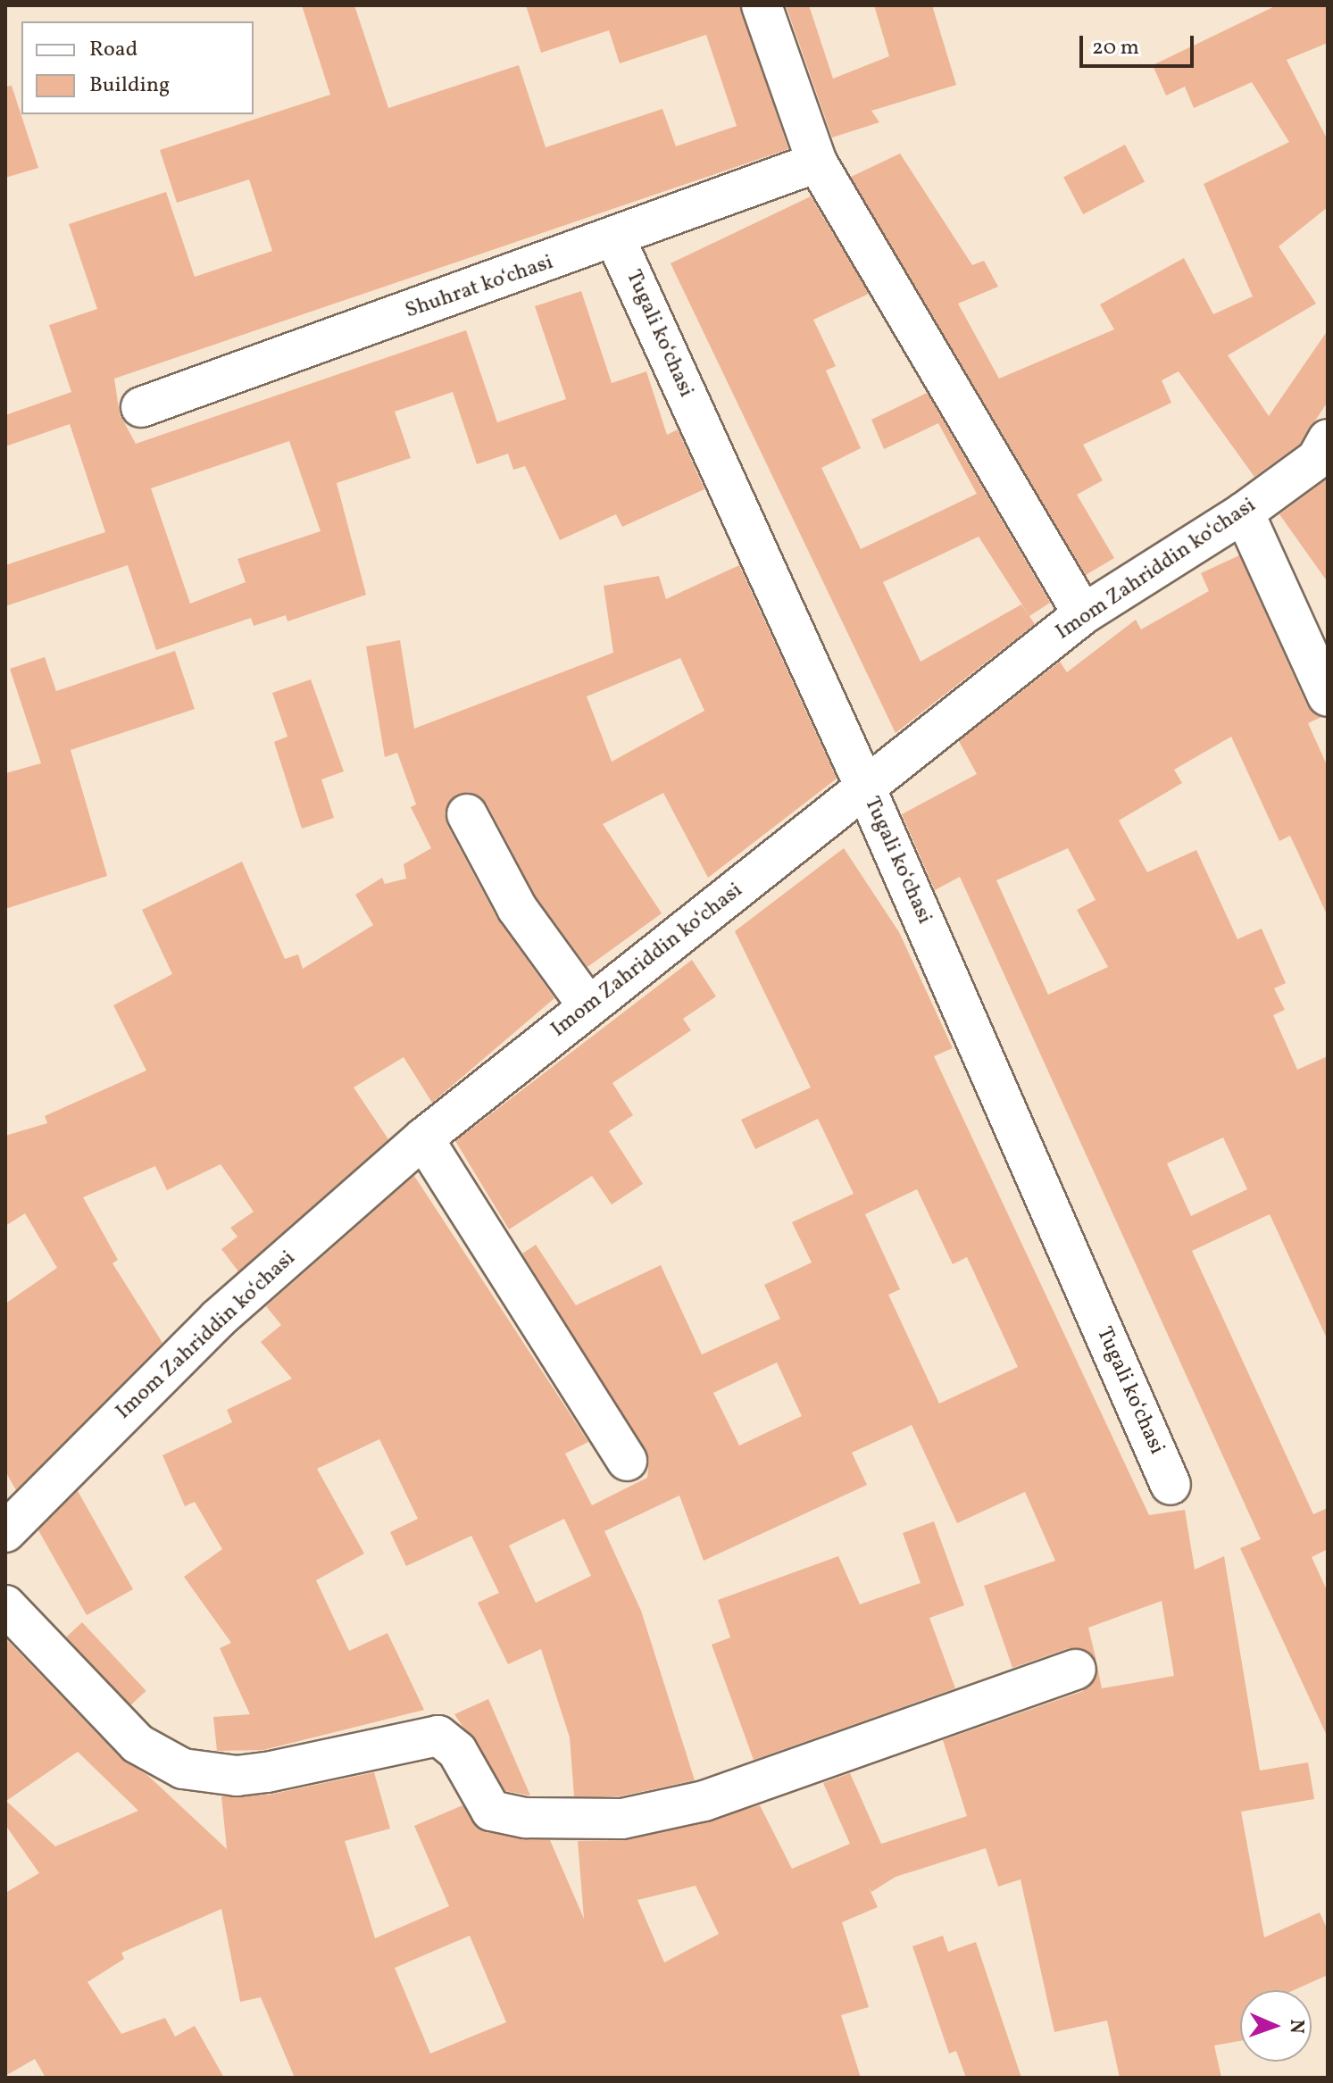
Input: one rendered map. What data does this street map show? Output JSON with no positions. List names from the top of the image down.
{
  "streets": {
    "street": ["Shuhrat koʻchasi", "Tugali koʻchasi", "Imom Zahriddin koʻchasi"]
  },
  "crossings": [
    ["Shuhrat koʻchasi", "Tugali koʻchasi"],
    ["Tugali koʻchasi", "Imom Zahriddin koʻchasi"]
  ],
  "legend": ["Road", "Building"],
  "scale_bar": "20 m",
  "north": "right"
}
